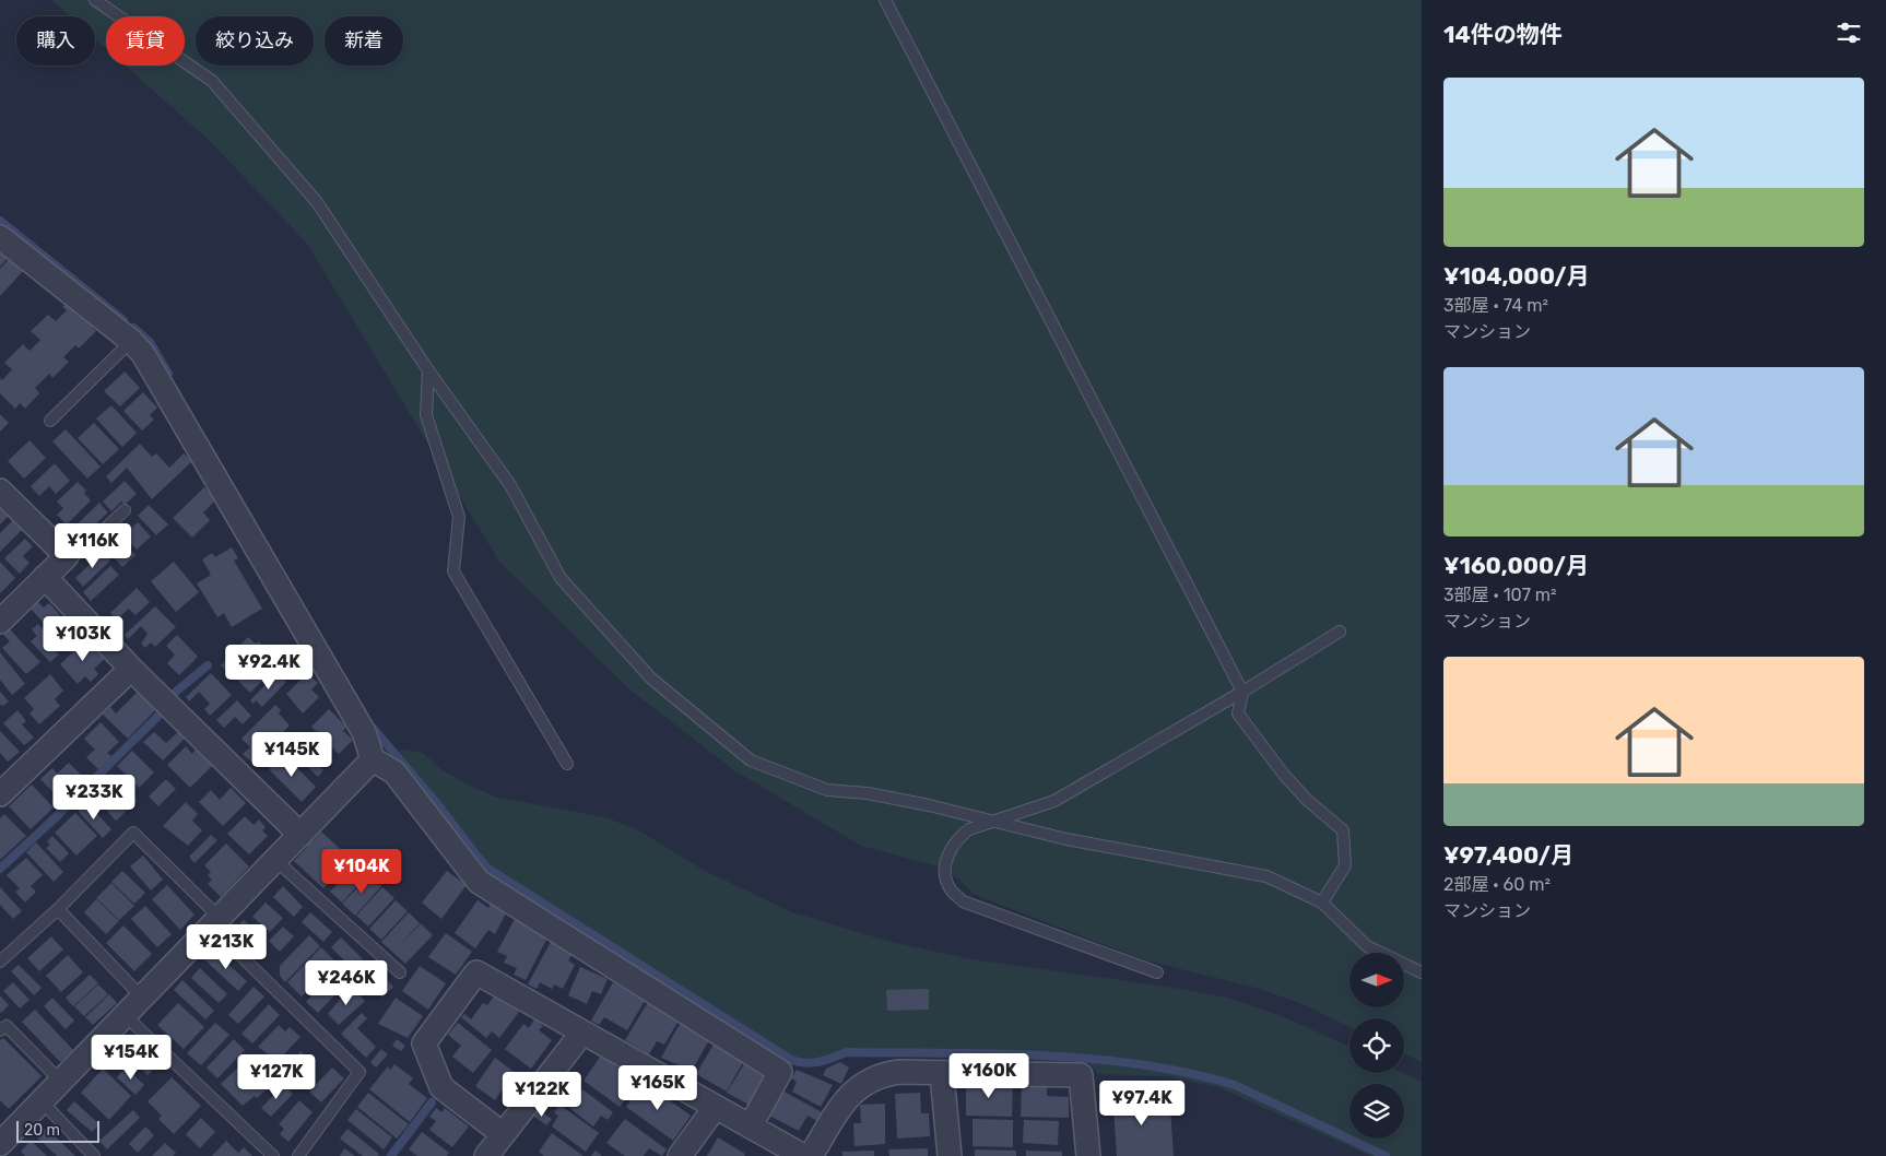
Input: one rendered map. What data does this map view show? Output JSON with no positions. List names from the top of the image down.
{
  "scale_bar": "20 m",
  "north": "right",
  "page": {
    "heading": "14件の物件",
    "chip": [
      "購入",
      "賃貸",
      "絞り込み",
      "新着"
    ],
    "list": [
      {
        "name": "¥104,000/月",
        "note": "3部屋 · 74 m² · マンション"
      },
      {
        "name": "¥160,000/月",
        "note": "3部屋 · 107 m² · マンション"
      },
      {
        "name": "¥97,400/月",
        "note": "2部屋 · 60 m² · マンション"
      }
    ],
    "price": [
      "¥116K",
      "¥103K",
      "¥92.4K",
      "¥145K",
      "¥233K",
      "¥104K",
      "¥213K",
      "¥246K",
      "¥154K",
      "¥160K",
      "¥127K",
      "¥165K",
      "¥122K",
      "¥97.4K"
    ],
    "scale": "20 m"
  }
}
